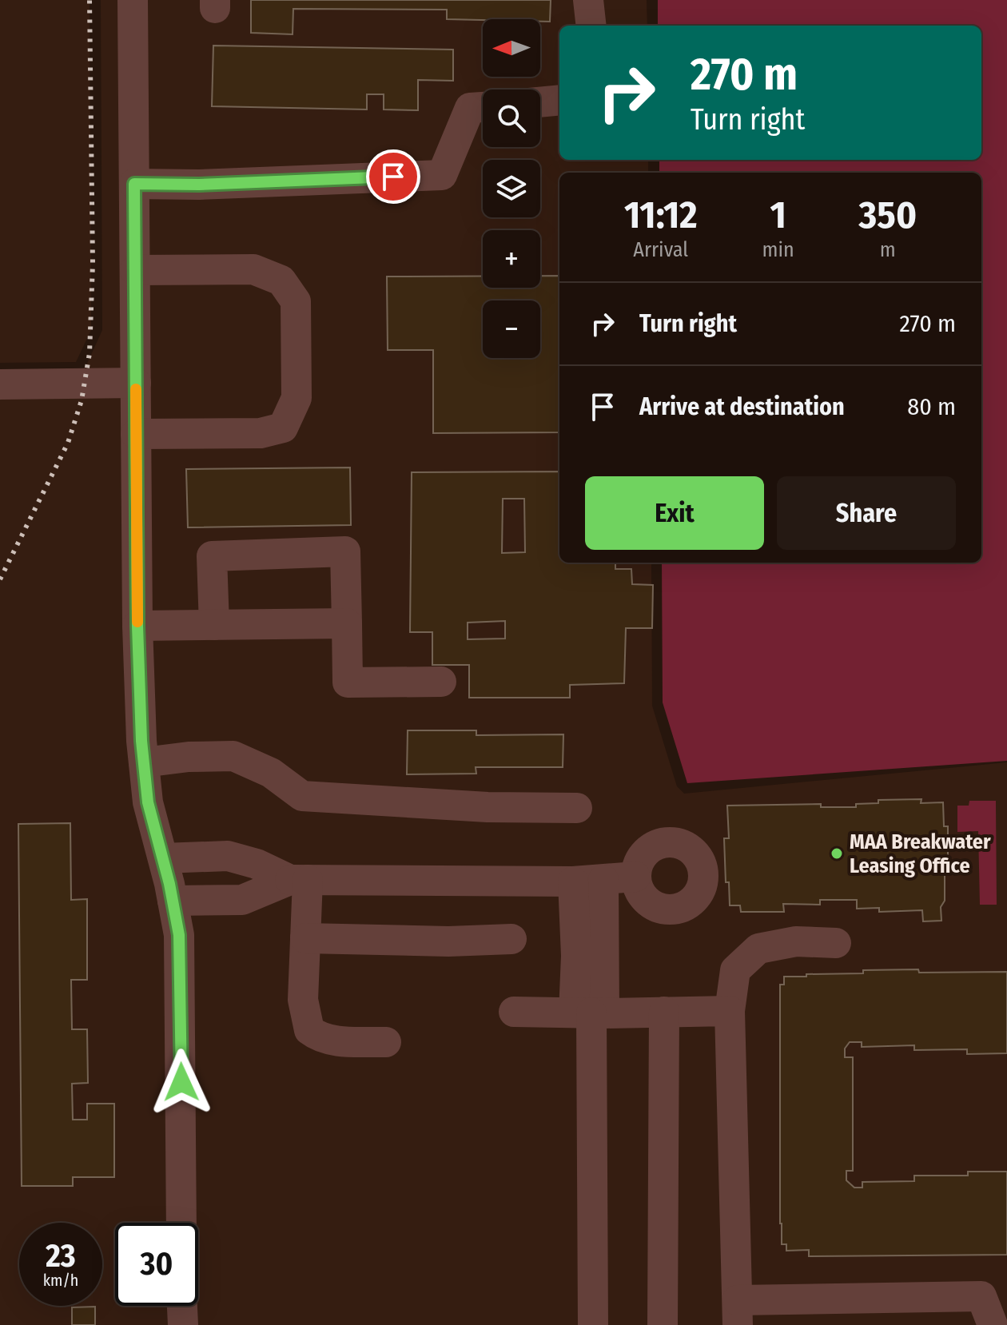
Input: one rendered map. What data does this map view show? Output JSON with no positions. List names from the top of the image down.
{
  "places": ["MAA Breakwater Leasing Office"],
  "north": "left",
  "page": {
    "map_buttons": ["+", "−"],
    "turn": ["270 m", "Turn right"],
    "eta": [
      "11:12",
      "Arrival",
      "1",
      "min",
      "350",
      "m"
    ],
    "list": [
      {
        "name": "Turn right",
        "value": "270 m"
      },
      {
        "name": "Arrive at destination",
        "value": "80 m"
      }
    ],
    "buttons": ["Exit", "Share"],
    "speed": "23 km/h",
    "limit": "30"
  }
}
